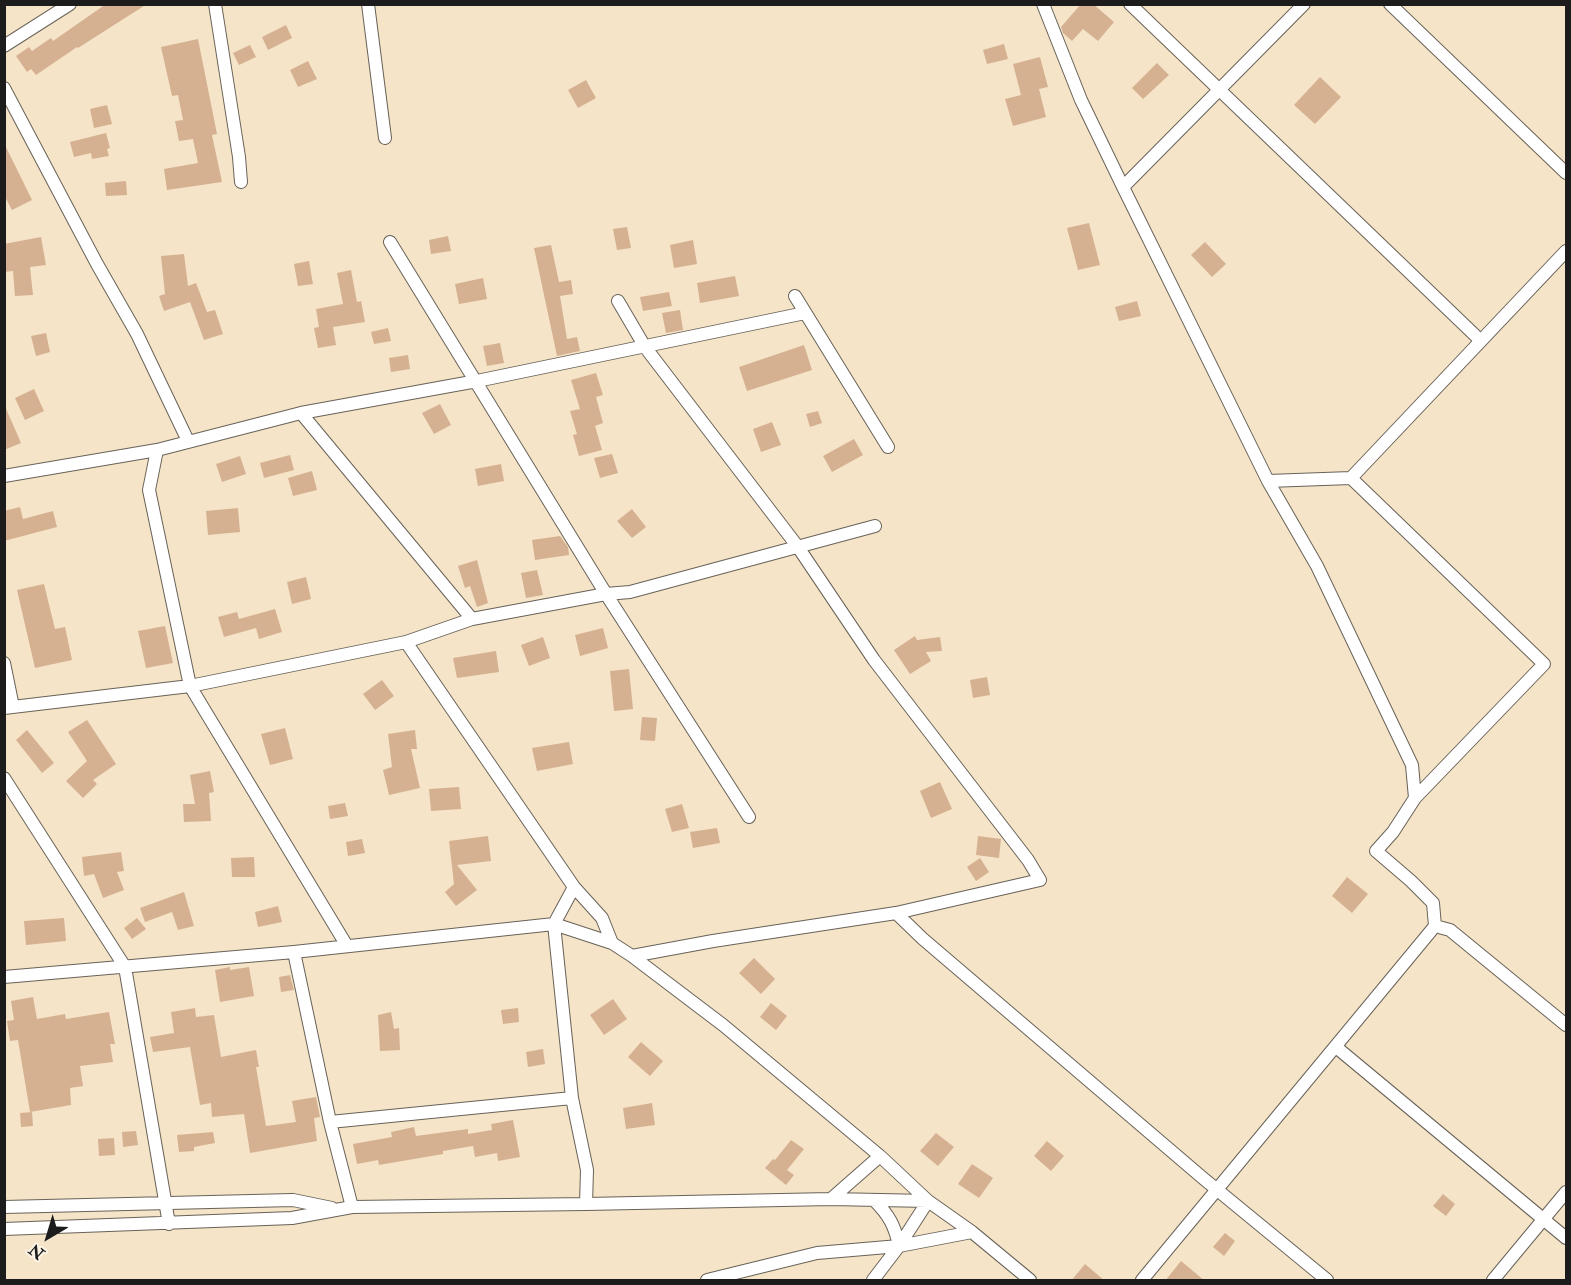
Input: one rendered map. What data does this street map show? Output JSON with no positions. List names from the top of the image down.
{
  "north": "bottom left"
}
